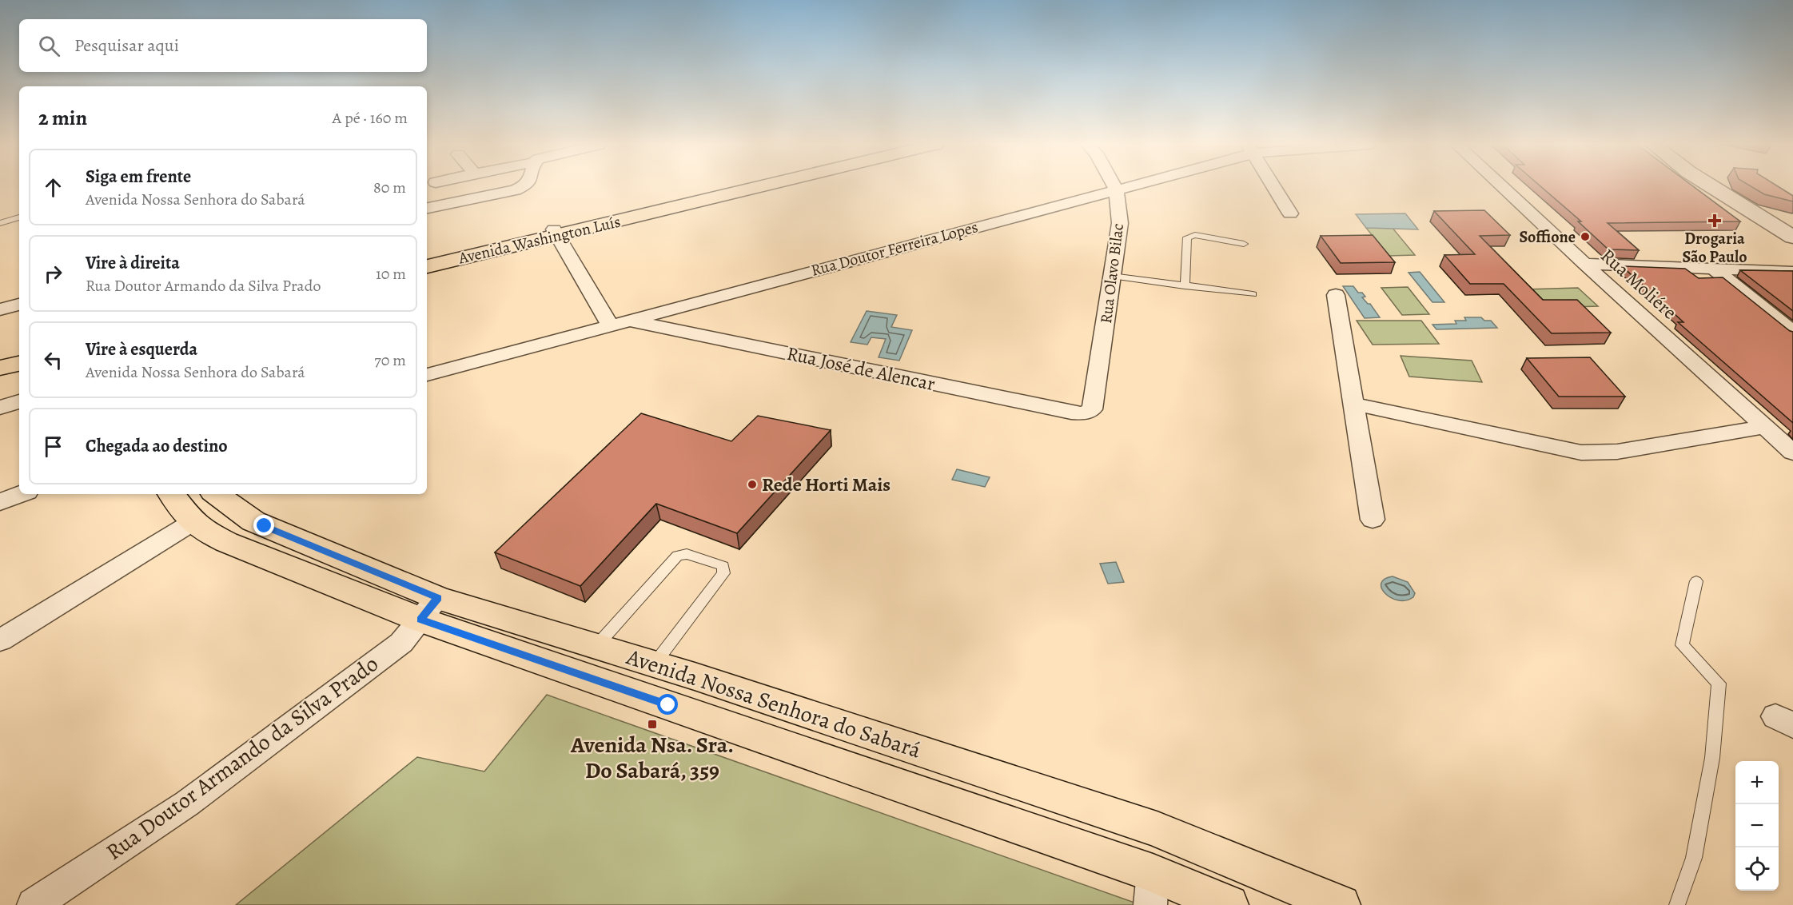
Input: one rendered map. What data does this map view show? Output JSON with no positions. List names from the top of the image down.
{
  "streets": {
    "main road": ["Avenida Washington Luís", "Avenida Nossa Senhora do Sabará"],
    "street": [
      "Rua Doutor Ferreira Lopes",
      "Rua Olavo Bilac",
      "Rua Moliére",
      "Rua José de Alencar",
      "Rua Doutor Armando da Silva Prado"
    ]
  },
  "crossings": [
    ["Rua Doutor Ferreira Lopes", "Rua Olavo Bilac"],
    ["Rua Doutor Ferreira Lopes", "Rua José de Alencar"],
    ["Rua Olavo Bilac", "Rua José de Alencar"],
    ["Avenida Nossa Senhora do Sabará", "Rua Doutor Armando da Silva Prado"]
  ],
  "places": {
    "health": ["Drogaria São Paulo"],
    "other": ["Soffione", "Rede Horti Mais"],
    "transit": ["Avenida Nsa. Sra. Do Sabará, 359"]
  },
  "page": {
    "search": "Pesquisar aqui",
    "heading": ["2 min", "A pé · 160 m"],
    "list": [
      ["Siga em frente", "Avenida Nossa Senhora do Sabará", "80 m"],
      ["Vire à direita", "Rua Doutor Armando da Silva Prado", "10 m"],
      ["Vire à esquerda", "Avenida Nossa Senhora do Sabará", "70 m"],
      "Chegada ao destino"
    ],
    "map_buttons": ["+", "−"]
  }
}
